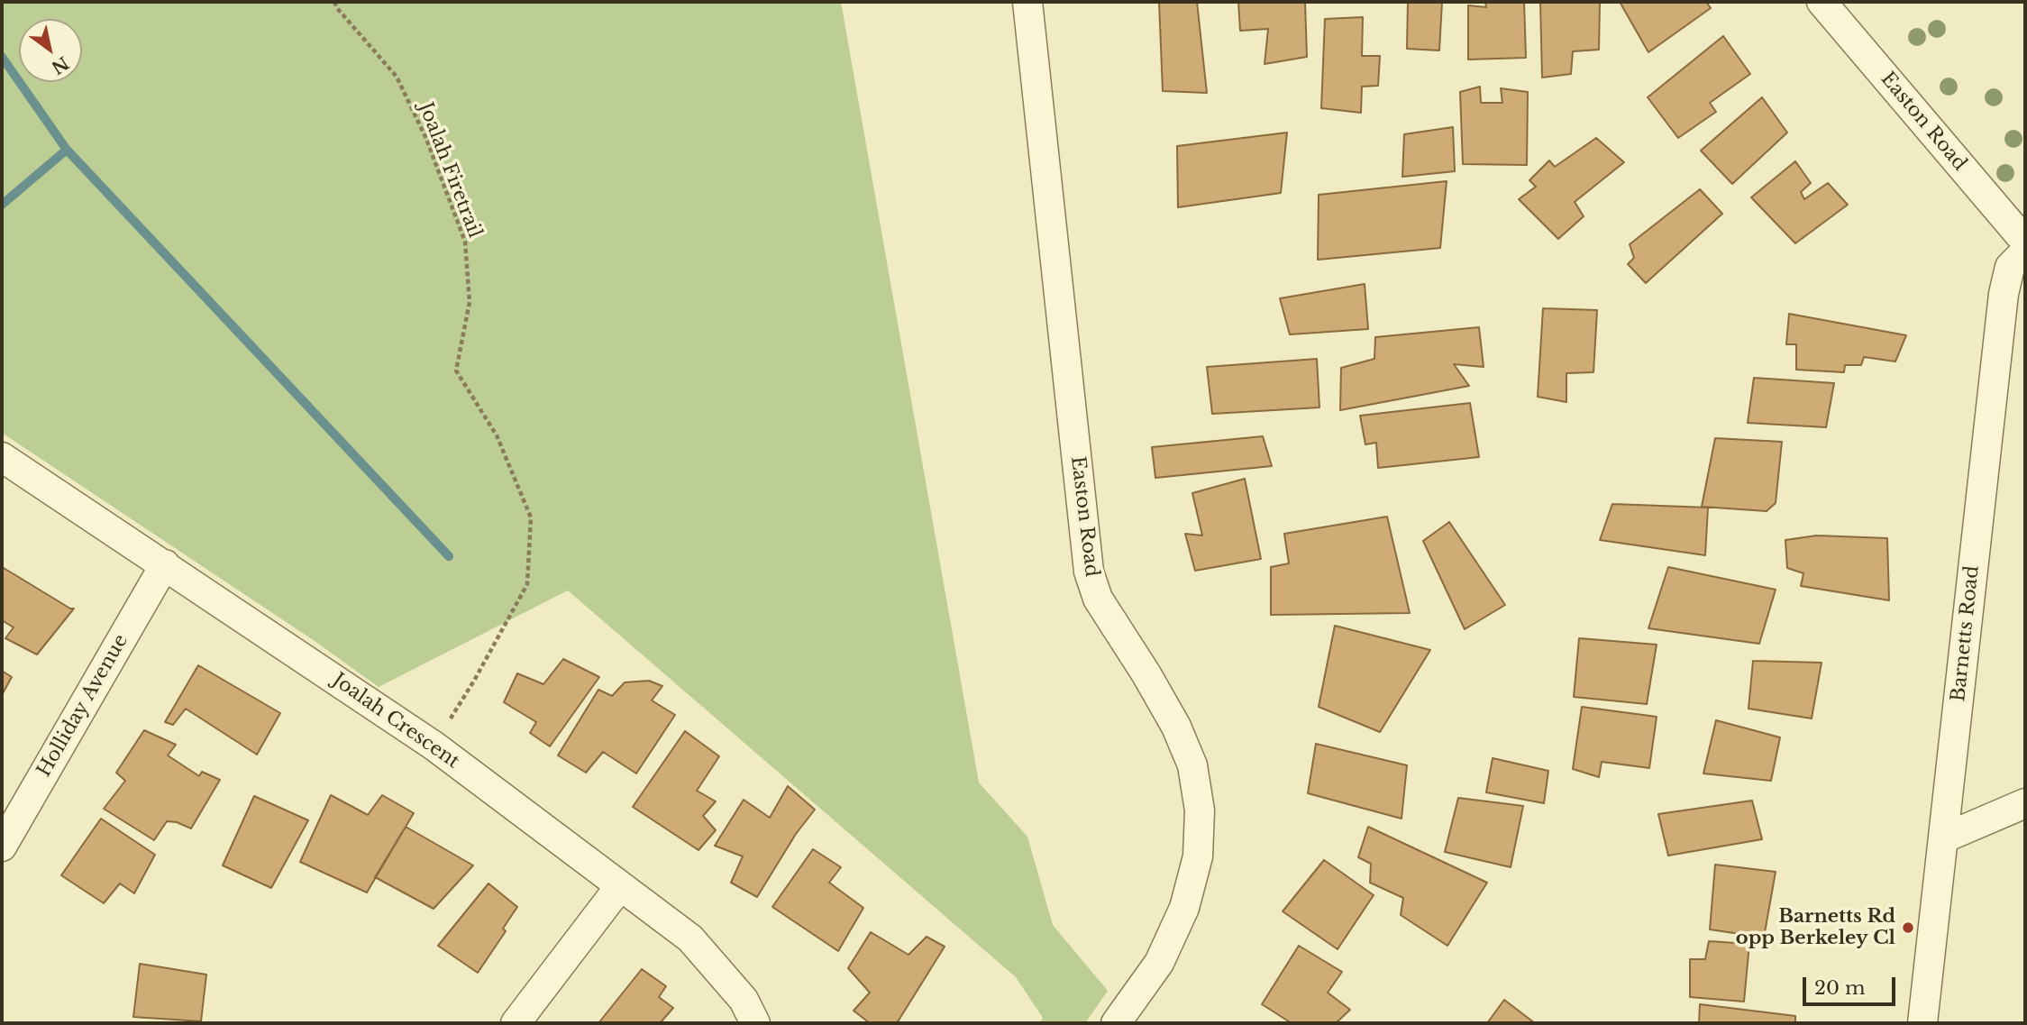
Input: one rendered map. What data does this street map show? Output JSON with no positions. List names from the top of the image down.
{
  "streets": {
    "street": [
      "Easton Road",
      "Barnetts Road",
      "Holliday Avenue",
      "Joalah Crescent"
    ],
    "path": ["Joalah Firetrail"]
  },
  "crossings": [
    ["Joalah Firetrail", "Joalah Crescent"],
    ["Holliday Avenue", "Joalah Crescent"]
  ],
  "places": ["Barnetts Rd opp Berkeley Cl"],
  "scale_bar": "20 m",
  "north": "bottom right"
}
